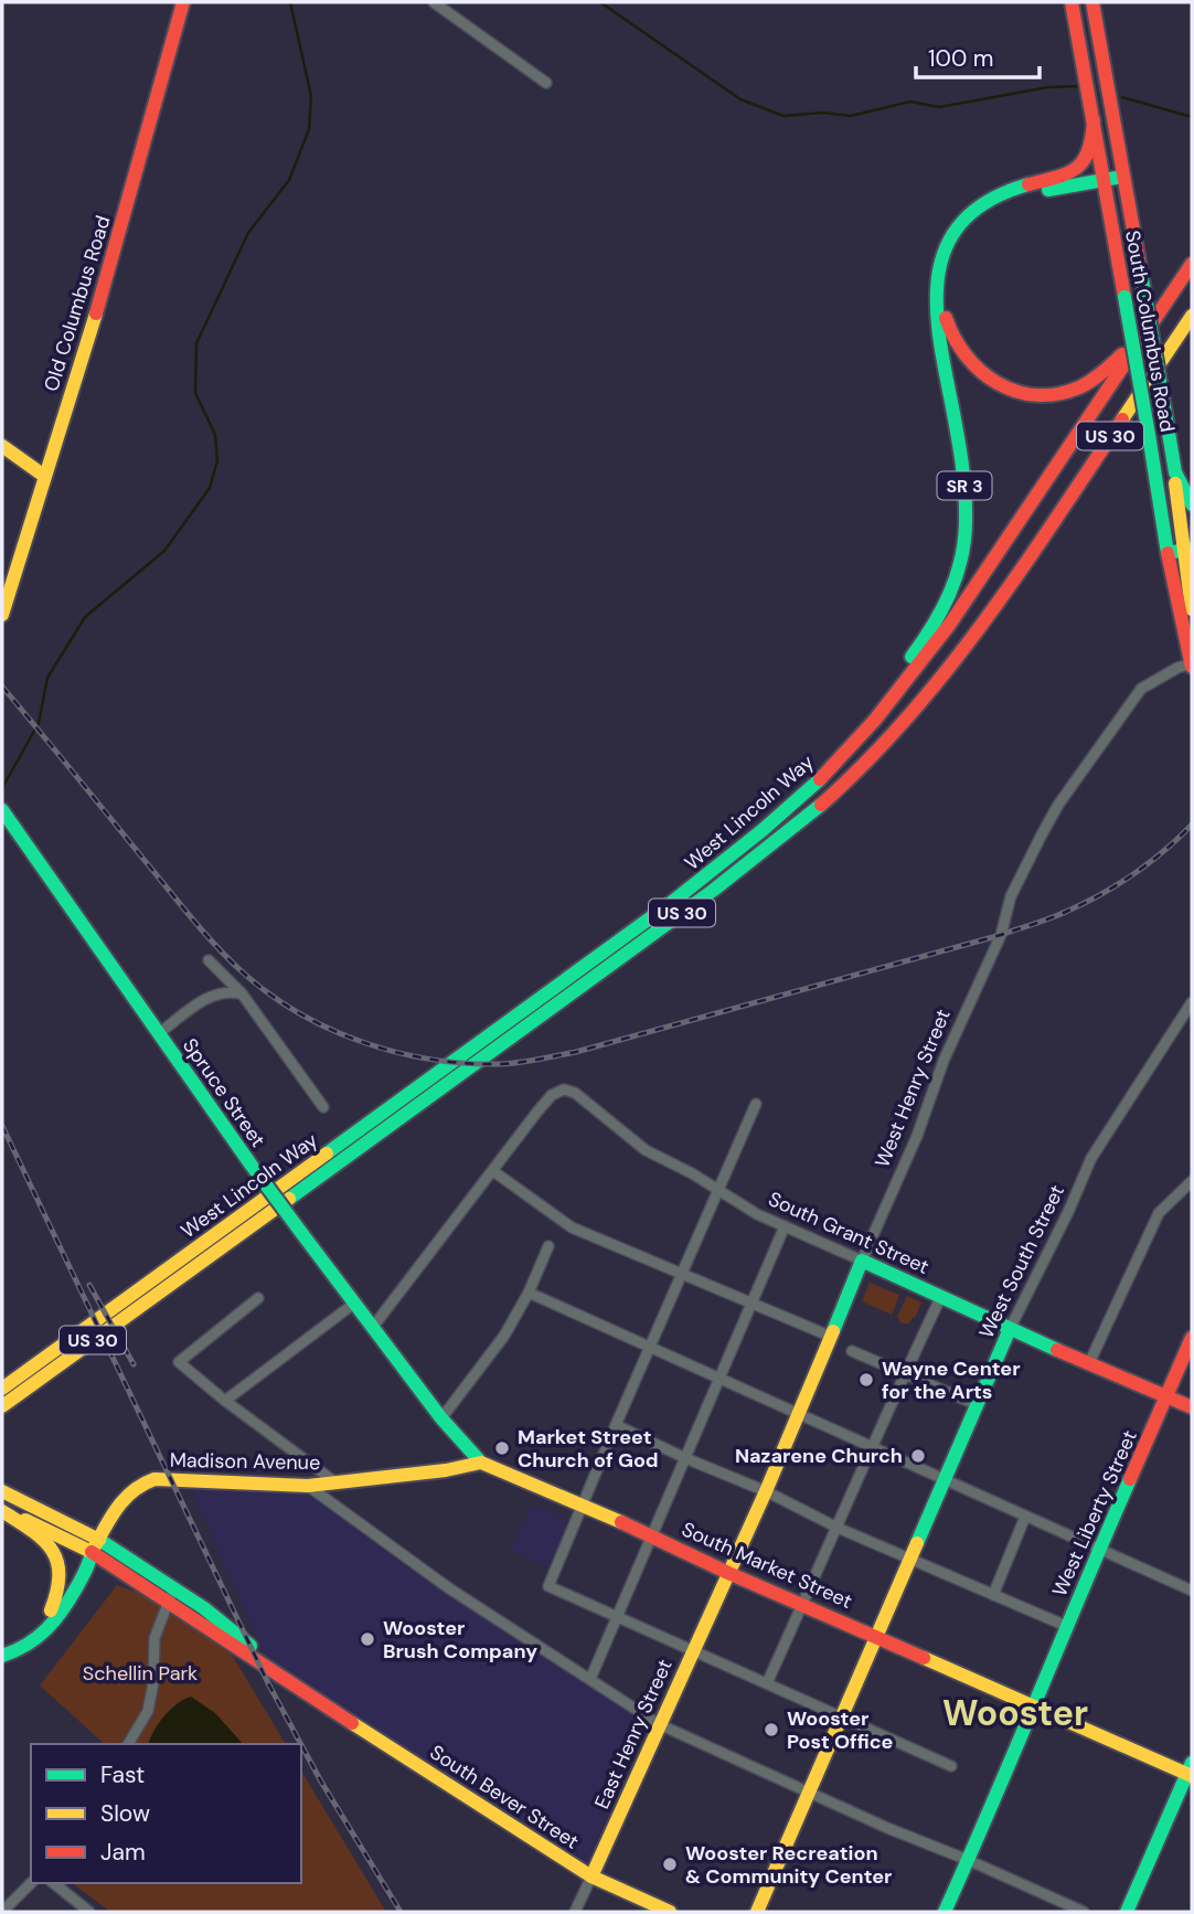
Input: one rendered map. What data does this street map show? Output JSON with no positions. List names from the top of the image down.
{
  "streets": {
    "main road": [
      "Old Columbus Road",
      "South Columbus Road",
      "US 30",
      "SR 3",
      "West Lincoln Way",
      "West Henry Street",
      "Spruce Street",
      "South Grant Street",
      "West South Street",
      "Madison Avenue",
      "West Liberty Street",
      "South Market Street",
      "East Henry Street",
      "South Bever Street"
    ]
  },
  "crossings": [
    ["South Columbus Road", "West Henry Street"],
    ["US 30", "West Lincoln Way"],
    ["SR 3", "West Lincoln Way"],
    ["West Henry Street", "South Grant Street"],
    ["West Henry Street", "South Market Street"],
    ["West Henry Street", "East Henry Street"],
    ["Spruce Street", "South Grant Street"],
    ["Spruce Street", "Madison Avenue"],
    ["Spruce Street", "South Market Street"],
    ["South Grant Street", "West South Street"],
    ["South Grant Street", "West Liberty Street"],
    ["West South Street", "South Market Street"],
    ["Madison Avenue", "South Market Street"],
    ["Madison Avenue", "South Bever Street"],
    ["West Liberty Street", "South Market Street"],
    ["South Market Street", "East Henry Street"],
    ["East Henry Street", "South Bever Street"]
  ],
  "districts": ["Wooster"],
  "parks": ["Schellin Park"],
  "places": [
    "Wayne Center for the Arts",
    "Market Street Church of God",
    "Nazarene Church",
    "Wooster Brush Company",
    "Wooster Post Office",
    "Wooster Recreation & Community Center"
  ],
  "legend": ["Fast", "Slow", "Jam"],
  "scale_bar": "100 m"
}
